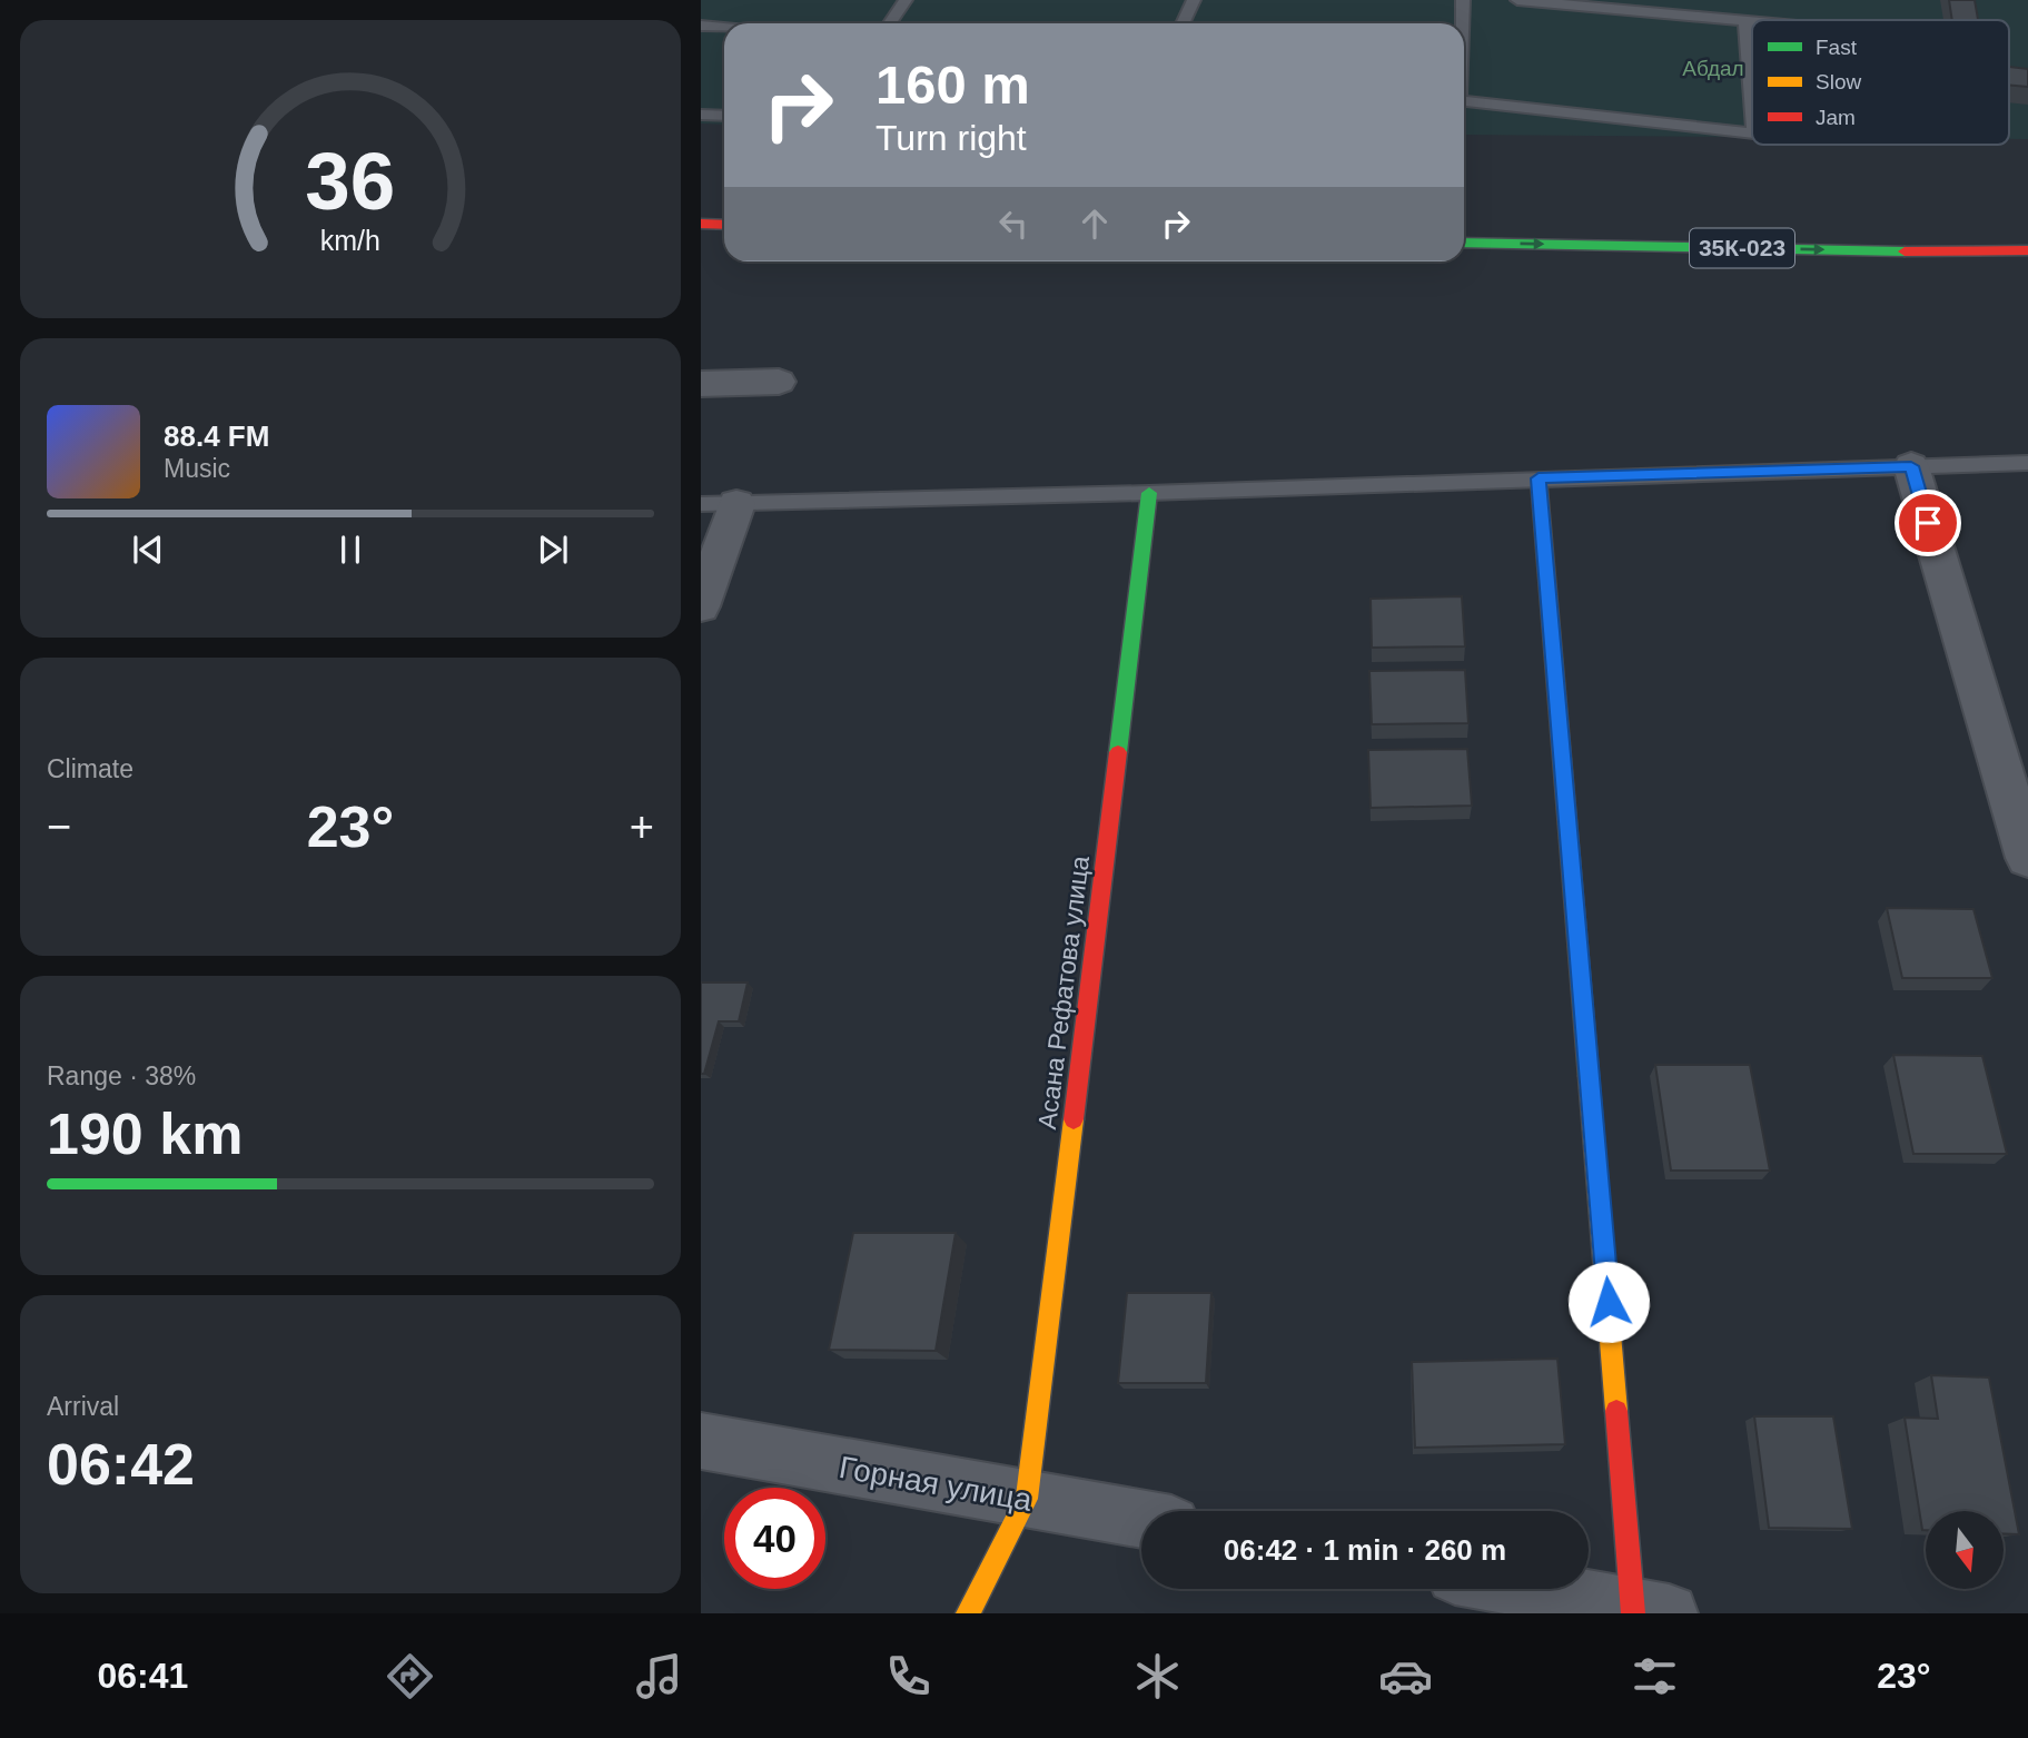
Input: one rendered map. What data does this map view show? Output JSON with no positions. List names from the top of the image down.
{
  "streets": {
    "street": ["35К-023", "Асана Рефатова улица", "Горная улица"]
  },
  "crossings": [
    ["Асана Рефатова улица", "Горная улица"]
  ],
  "parks": ["Абдал"],
  "legend": ["Fast", "Slow", "Jam"],
  "north": "bottom",
  "page": {
    "turn": ["160 m", "Turn right"],
    "song": ["88.4 FM", "Music"],
    "tile": [
      "Climate",
      ["Range · 38%", "190 km"],
      ["Arrival", "06:42"]
    ],
    "heat": ["−", "23°", "+"],
    "limit": "40",
    "trip": "06:42 · 1 min · 260 m",
    "tabs": ["06:41", "23°"],
    "gauge": ["36", "km/h"]
  }
}
